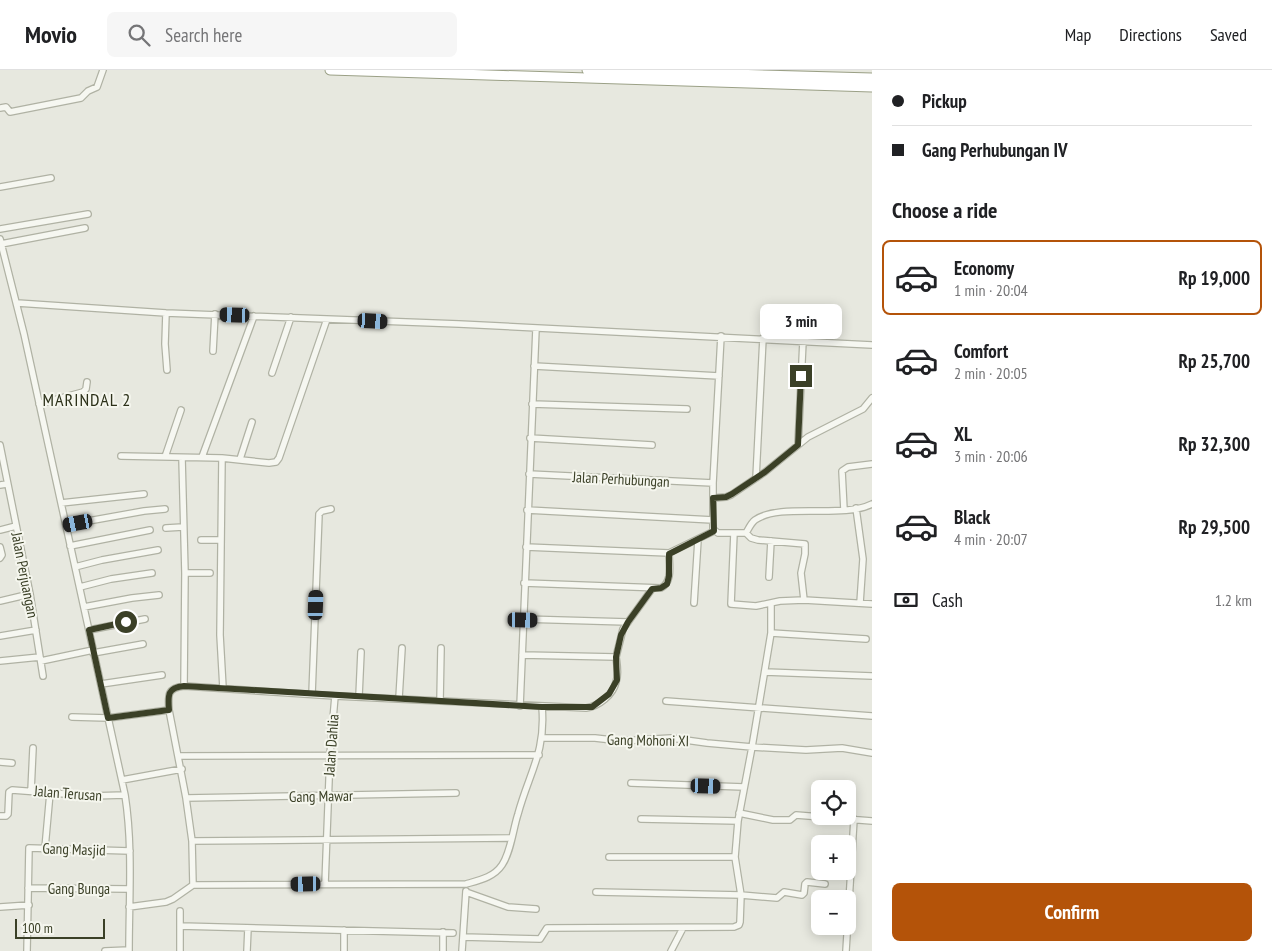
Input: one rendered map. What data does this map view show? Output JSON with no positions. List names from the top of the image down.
{
  "streets": {
    "street": [
      "Jalan Perhubungan",
      "Jalan Perjuangan",
      "Gang Mohoni XI",
      "Jalan Dahlia",
      "Jalan Terusan",
      "Gang Mawar",
      "Gang Masjid",
      "Gang Bunga"
    ]
  },
  "crossings": [
    ["Jalan Dahlia", "Gang Mawar"],
    ["Gang Masjid", "Gang Bunga"]
  ],
  "districts": ["MARINDAL 2"],
  "scale_bar": "100 m",
  "page": {
    "header": "Movio",
    "search": "Search here",
    "nav": ["Map", "Directions", "Saved"],
    "banner": ["Pickup", "Gang Perhubungan IV"],
    "heading": "Choose a ride",
    "list": [
      {
        "name": "Economy",
        "note": "1 min · 20:04",
        "value": "Rp 19,000"
      },
      {
        "name": "Comfort",
        "note": "2 min · 20:05",
        "value": "Rp 25,700"
      },
      {
        "name": "XL",
        "note": "3 min · 20:06",
        "value": "Rp 32,300"
      },
      {
        "name": "Black",
        "note": "4 min · 20:07",
        "value": "Rp 29,500"
      }
    ],
    "bubble": "3 min",
    "pay": ["Cash", "1.2 km"],
    "map_buttons": ["+", "−"],
    "buttons": "Confirm",
    "scale": "100 m"
  }
}
